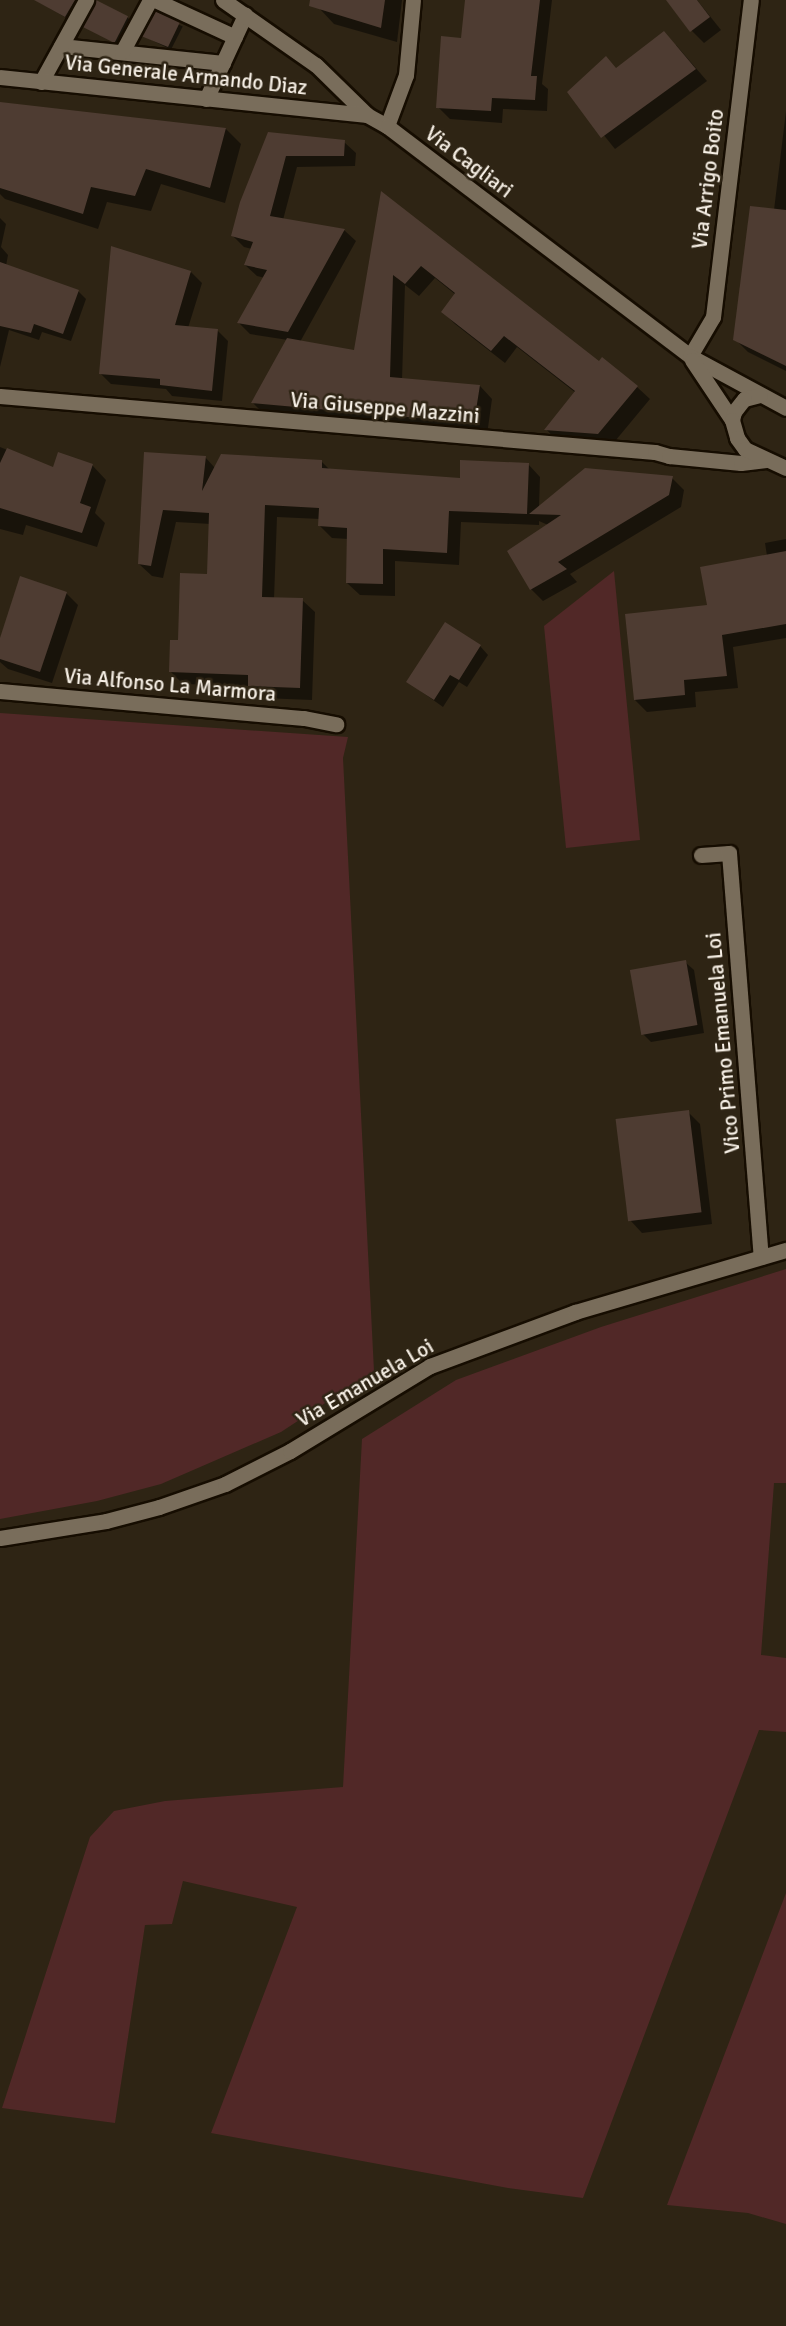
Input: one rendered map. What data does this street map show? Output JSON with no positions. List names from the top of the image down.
{
  "streets": {
    "street": [
      "Via Generale Armando Diaz",
      "Via Cagliari",
      "Via Arrigo Boito",
      "Via Giuseppe Mazzini",
      "Via Alfonso La Marmora",
      "Vico Primo Emanuela Loi",
      "Via Emanuela Loi"
    ]
  },
  "crossings": [
    ["Via Generale Armando Diaz", "Via Cagliari"],
    ["Via Cagliari", "Via Arrigo Boito"],
    ["Via Cagliari", "Via Giuseppe Mazzini"],
    ["Vico Primo Emanuela Loi", "Via Emanuela Loi"]
  ]
}
